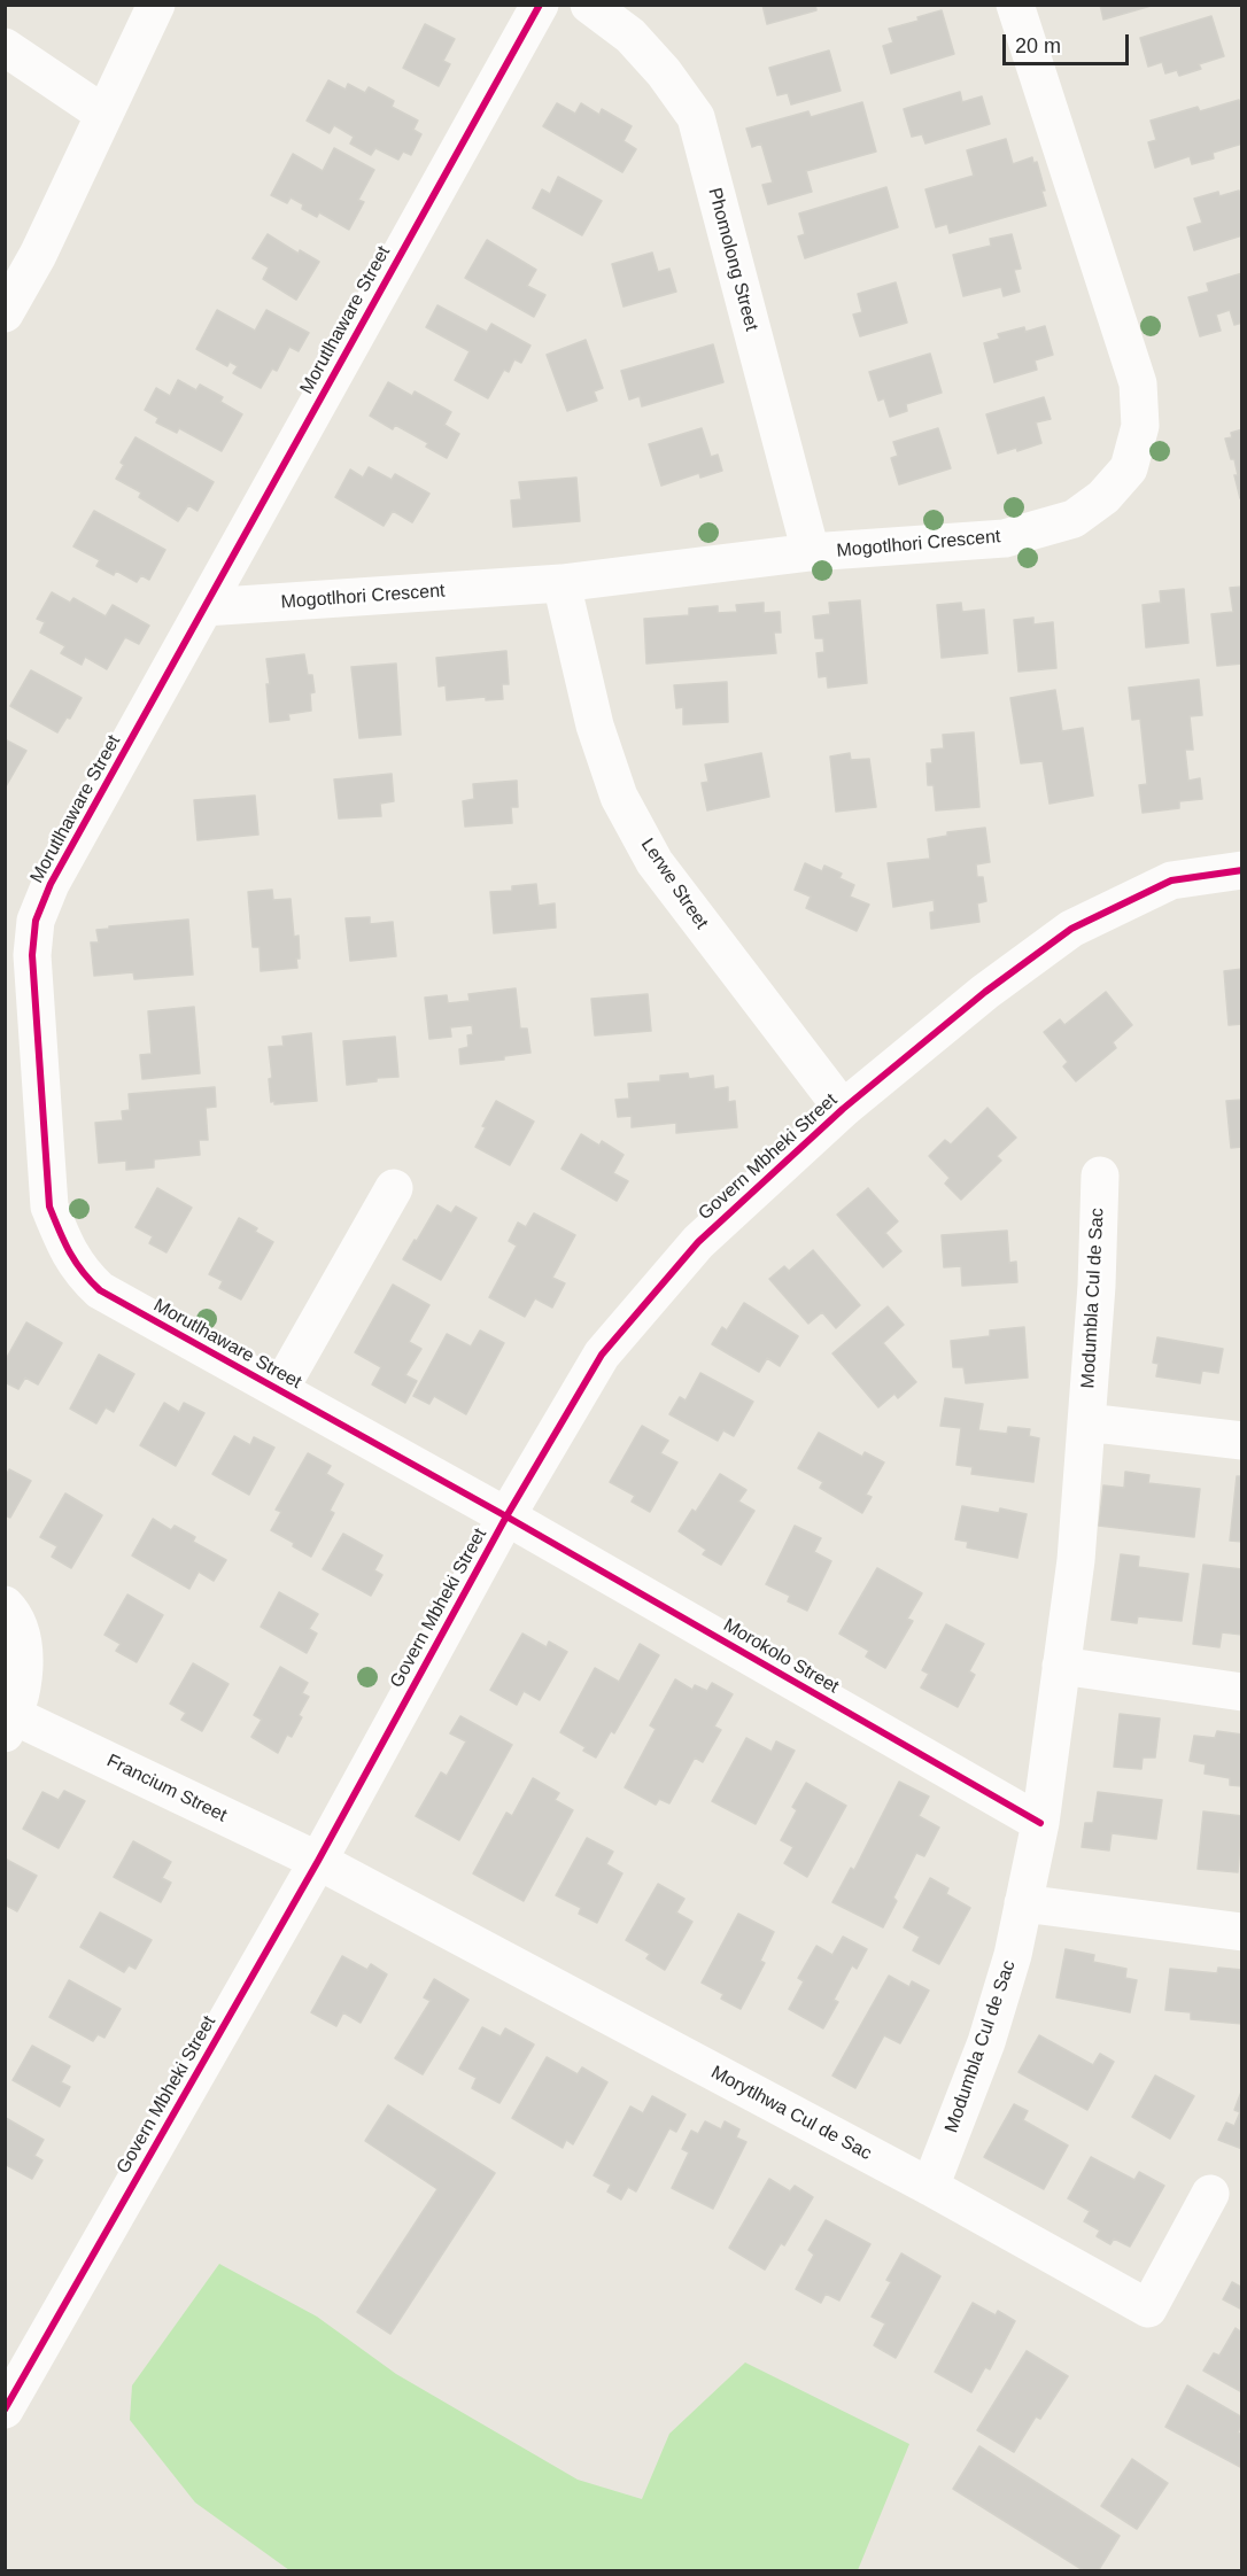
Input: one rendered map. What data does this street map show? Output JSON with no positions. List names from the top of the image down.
{
  "streets": {
    "street": [
      "Phomolong Street",
      "Morutlhaware Street",
      "Mogotlhori Crescent",
      "Lerwe Street",
      "Govern Mbheki Street",
      "Modumbla Cul de Sac",
      "Morokolo Street",
      "Francium Street",
      "Morytlhwa Cul de Sac"
    ]
  },
  "crossings": [
    ["Phomolong Street", "Mogotlhori Crescent"],
    ["Morutlhaware Street", "Mogotlhori Crescent"],
    ["Morutlhaware Street", "Govern Mbheki Street"],
    ["Morutlhaware Street", "Morokolo Street"],
    ["Mogotlhori Crescent", "Lerwe Street"],
    ["Lerwe Street", "Govern Mbheki Street"],
    ["Govern Mbheki Street", "Morokolo Street"],
    ["Govern Mbheki Street", "Francium Street"],
    ["Govern Mbheki Street", "Morytlhwa Cul de Sac"],
    ["Modumbla Cul de Sac", "Morokolo Street"],
    ["Modumbla Cul de Sac", "Morytlhwa Cul de Sac"],
    ["Francium Street", "Morytlhwa Cul de Sac"]
  ],
  "scale_bar": "20 m"
}
